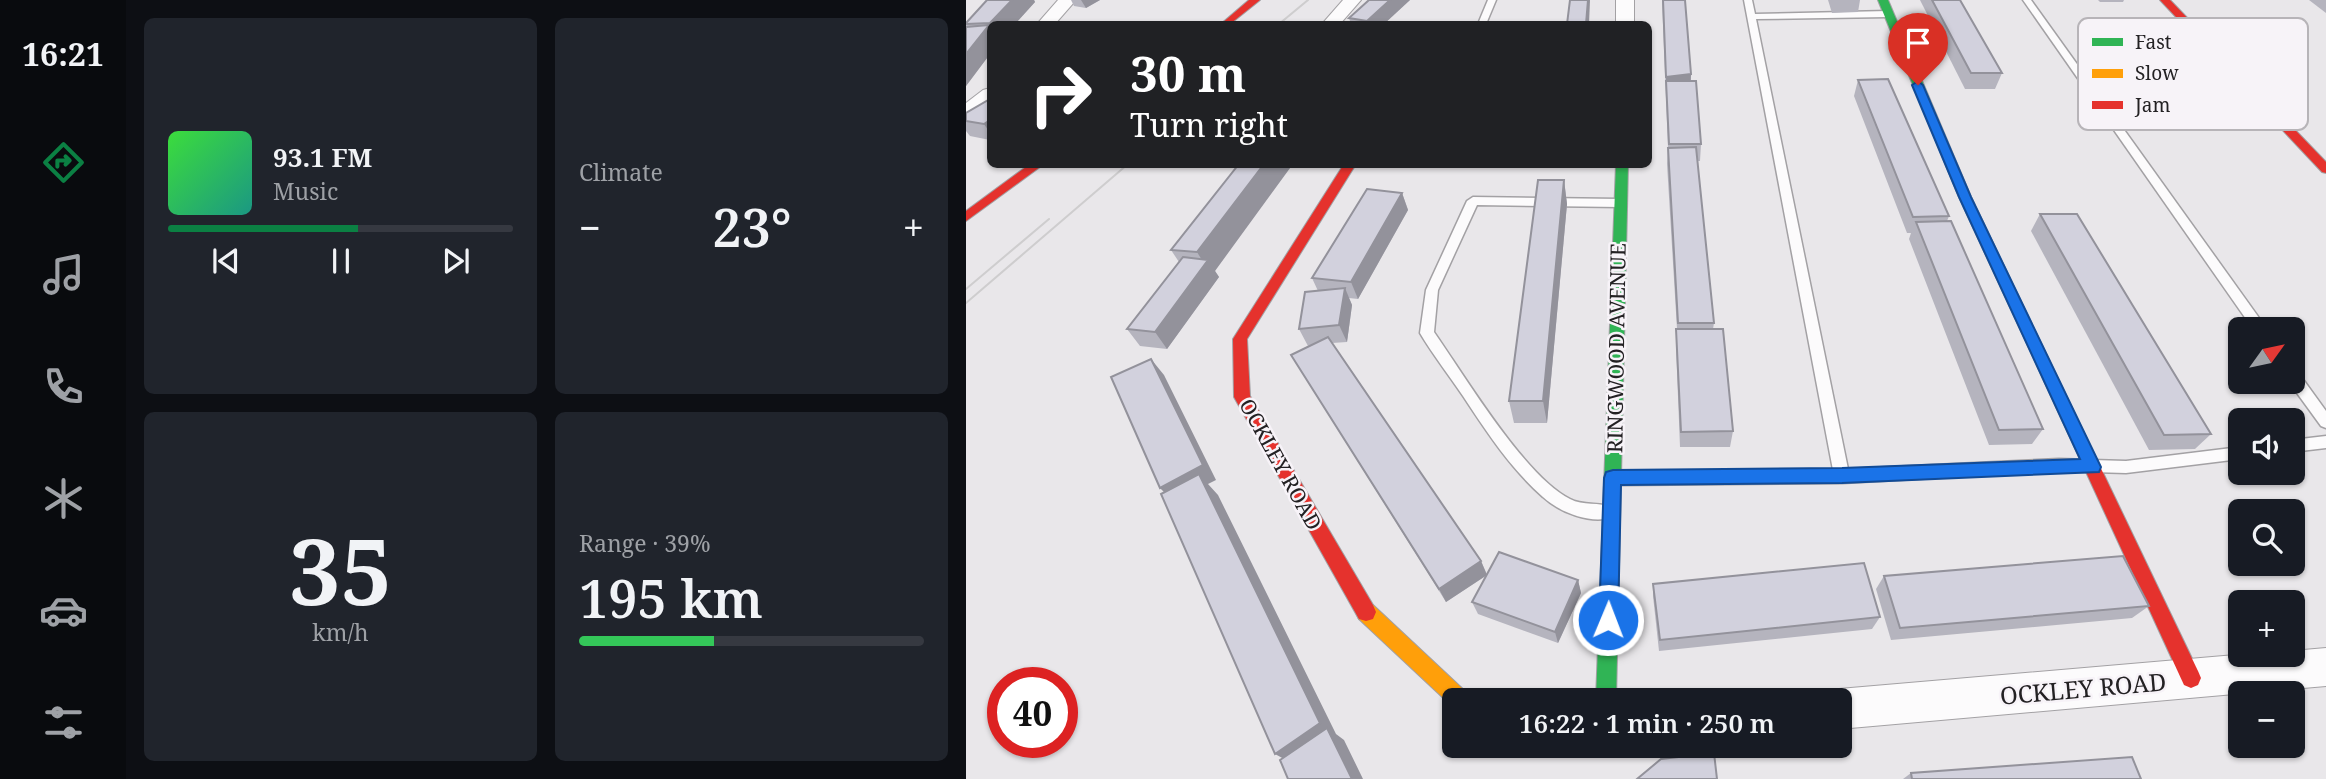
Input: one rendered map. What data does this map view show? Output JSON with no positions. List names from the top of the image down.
{
  "streets": {
    "street": ["RINGWOOD AVENUE", "OCKLEY ROAD"]
  },
  "legend": ["Fast", "Slow", "Jam"],
  "north": "top right",
  "page": {
    "tabs": "16:21",
    "tile": [
      "Climate",
      ["35", "km/h"],
      ["Range · 39%", "195 km"]
    ],
    "turn": ["30 m", "Turn right"],
    "song": ["93.1 FM", "Music"],
    "heat": ["−", "23°", "+"],
    "map_buttons": ["+", "−"],
    "limit": "40",
    "trip": "16:22 · 1 min · 250 m"
  }
}
